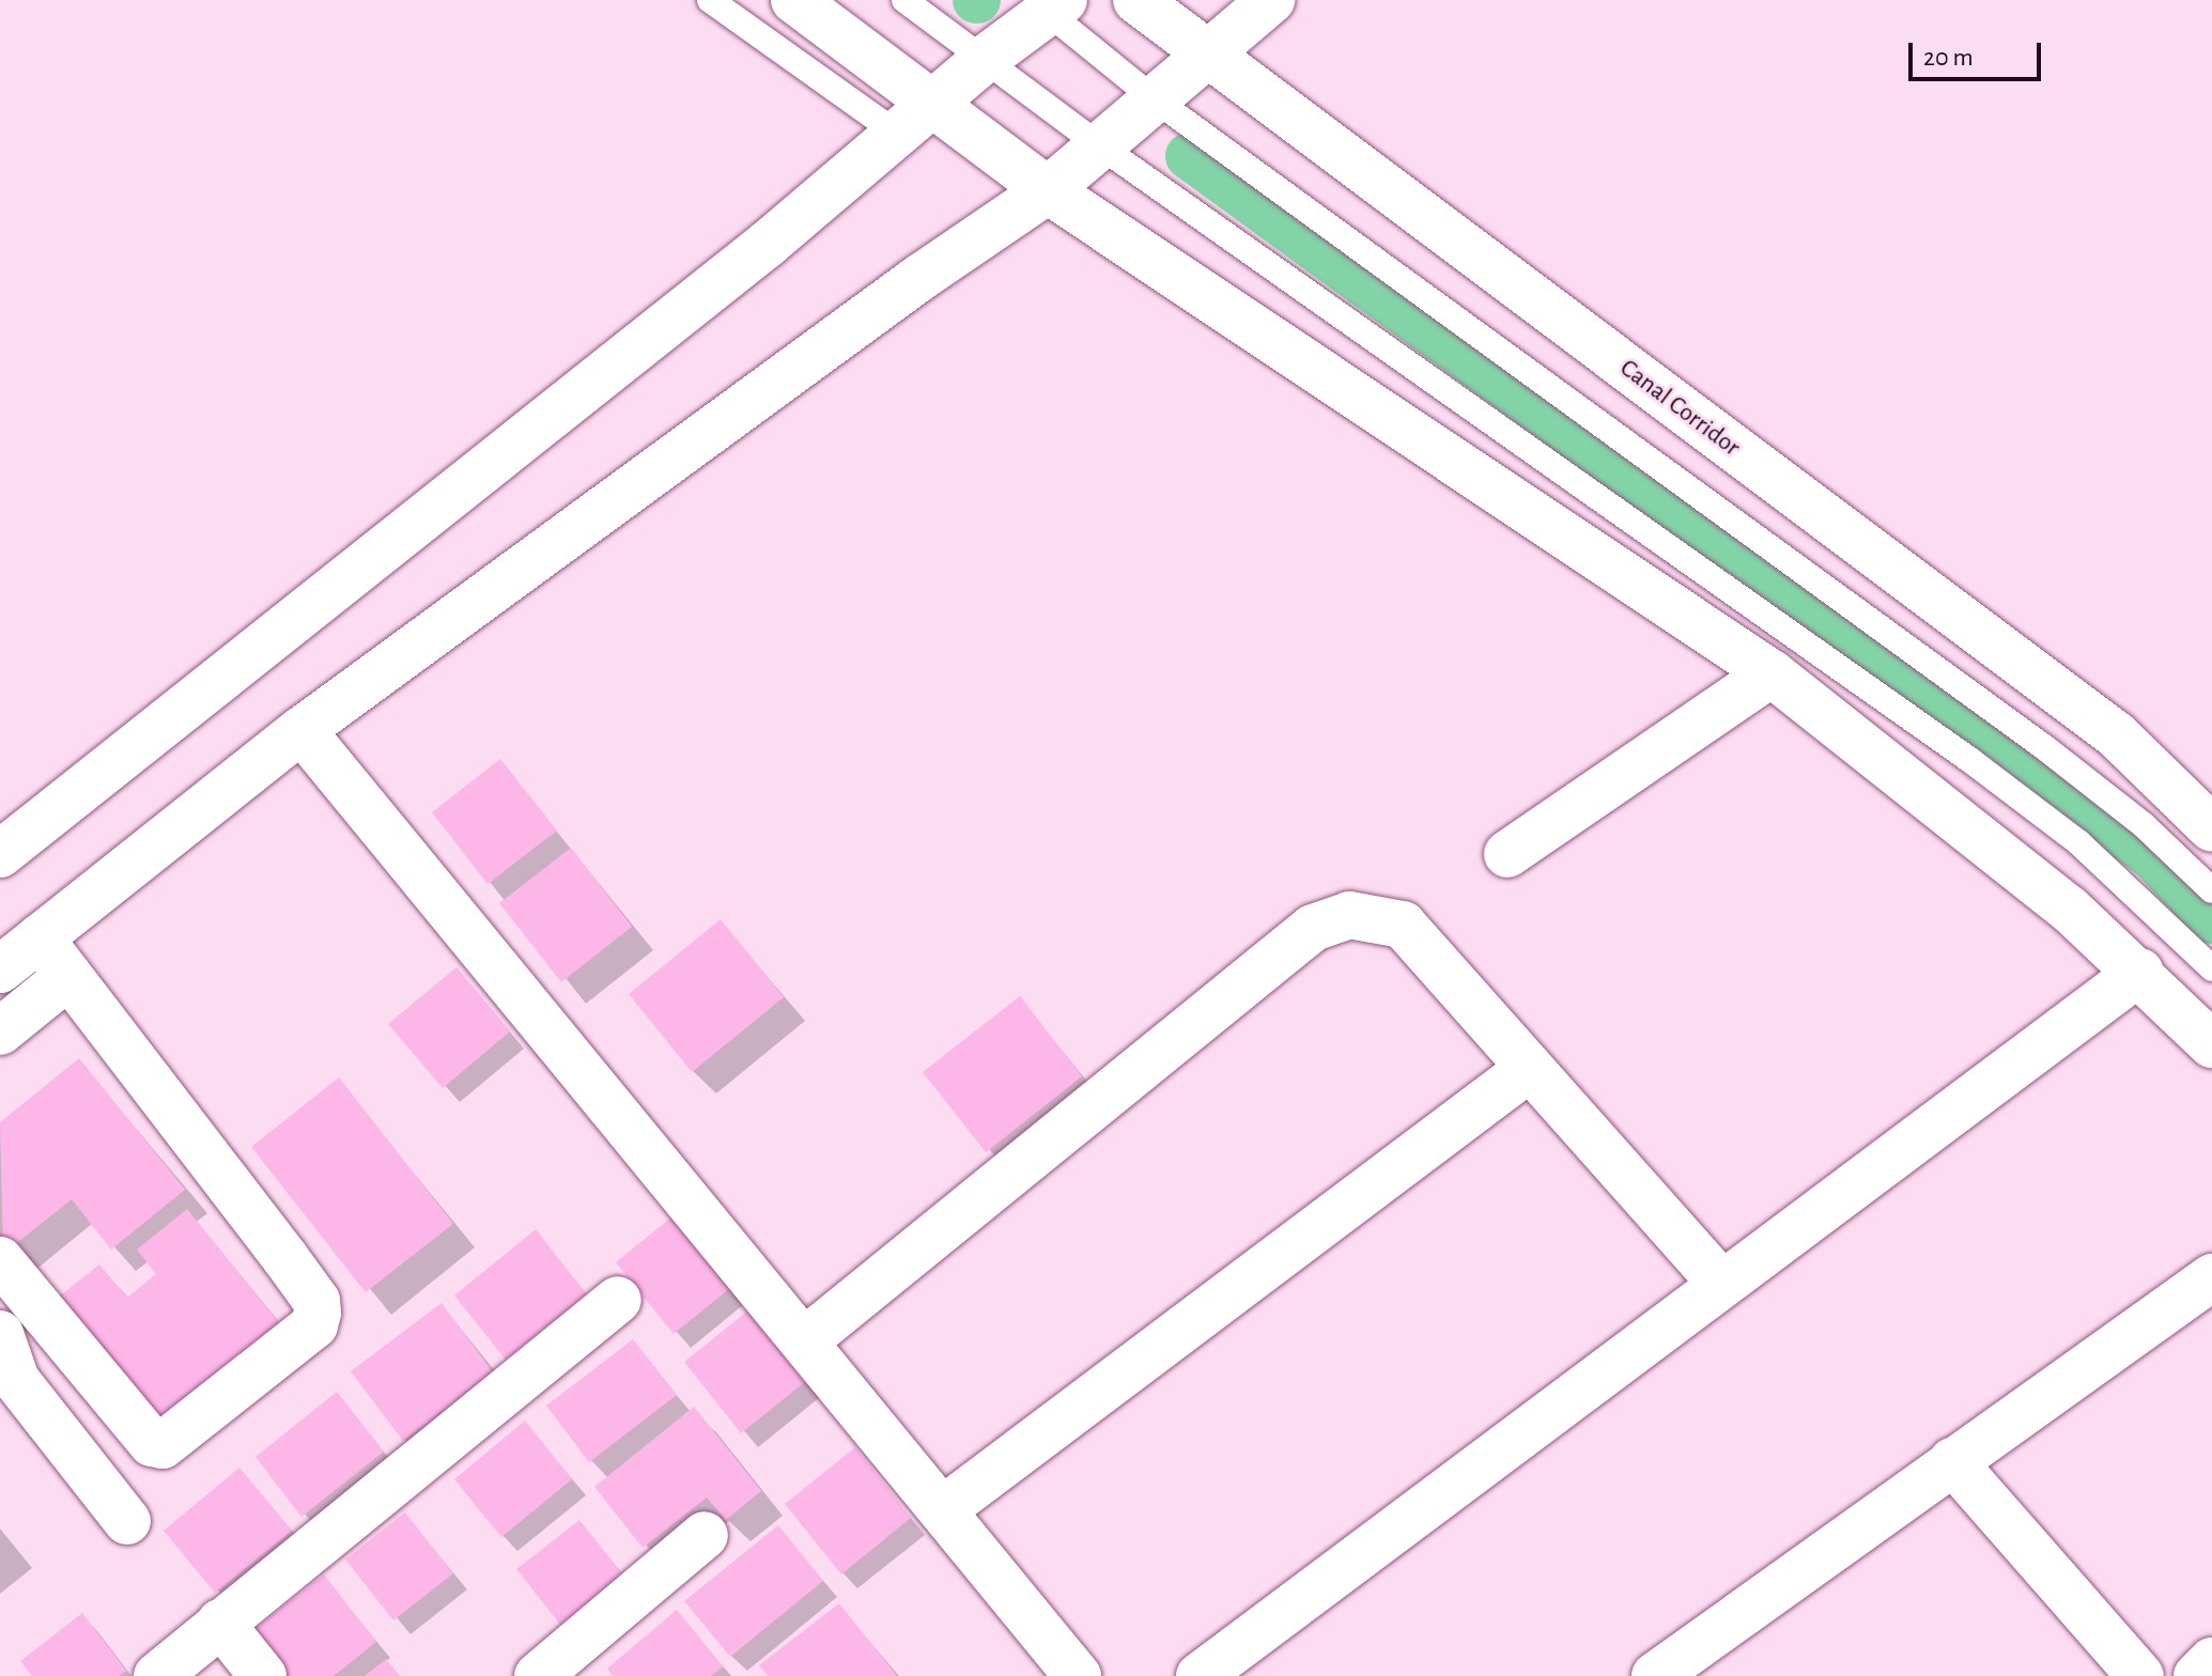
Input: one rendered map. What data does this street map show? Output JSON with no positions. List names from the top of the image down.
{
  "streets": {
    "street": ["Canal Corridor"]
  },
  "scale_bar": "20 m"
}
